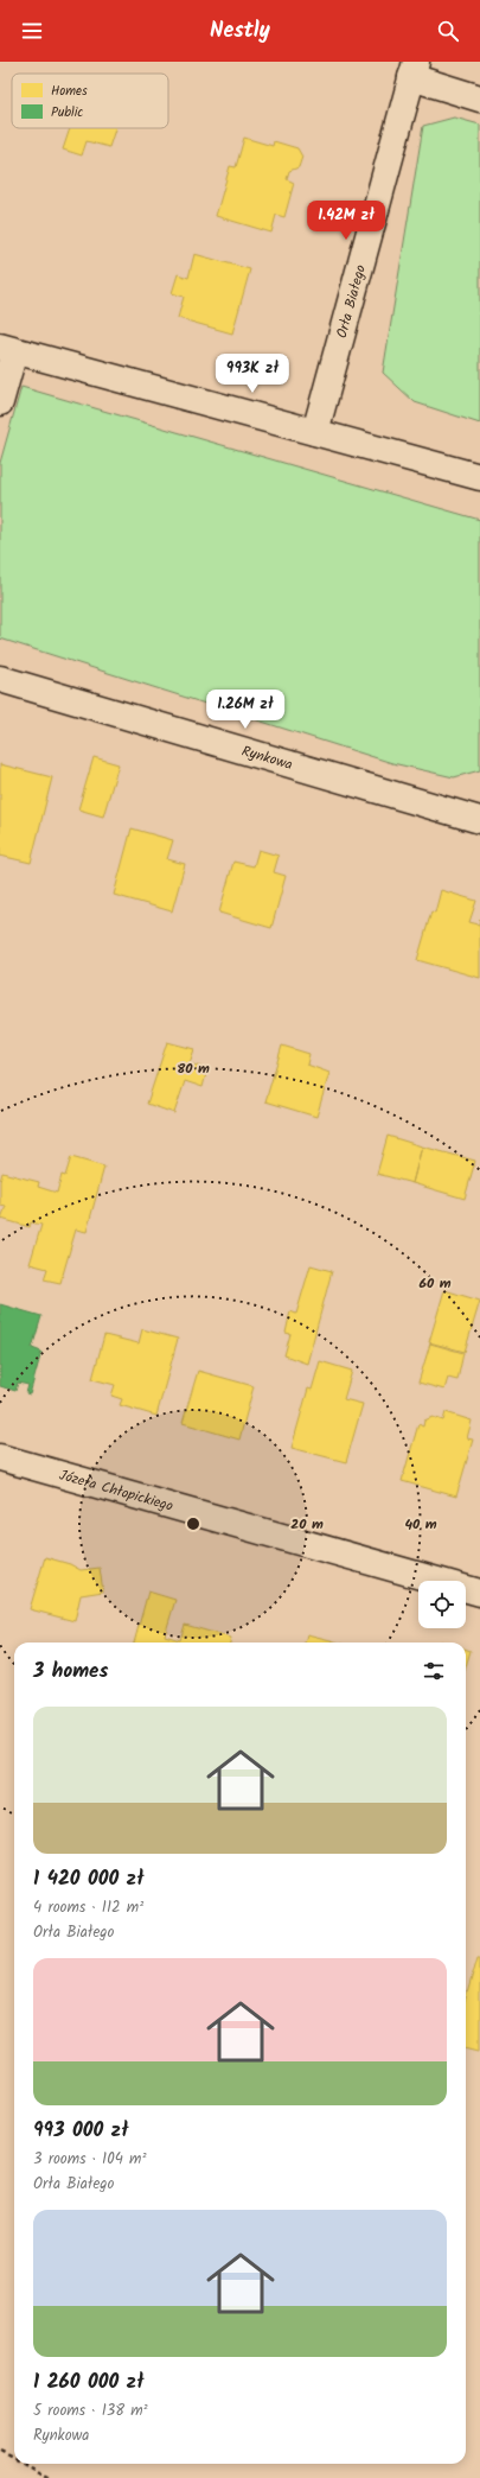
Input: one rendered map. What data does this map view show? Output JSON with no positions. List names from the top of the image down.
{
  "streets": {
    "street": ["Orła Białego", "Rynkowa", "Józefa Chłopickiego"]
  },
  "legend": ["Homes", "Public"],
  "page": {
    "header": "Nestly",
    "price": ["1.42M zł", "993K zł", "1.26M zł"],
    "heading": "3 homes",
    "list": [
      {
        "name": "1 420 000 zł",
        "note": "4 rooms · 112 m² · Orła Białego"
      },
      {
        "name": "993 000 zł",
        "note": "3 rooms · 104 m² · Orła Białego"
      },
      {
        "name": "1 260 000 zł",
        "note": "5 rooms · 138 m² · Rynkowa"
      }
    ]
  },
  "rings": [
    "80 m",
    "60 m",
    "20 m",
    "40 m"
  ]
}
